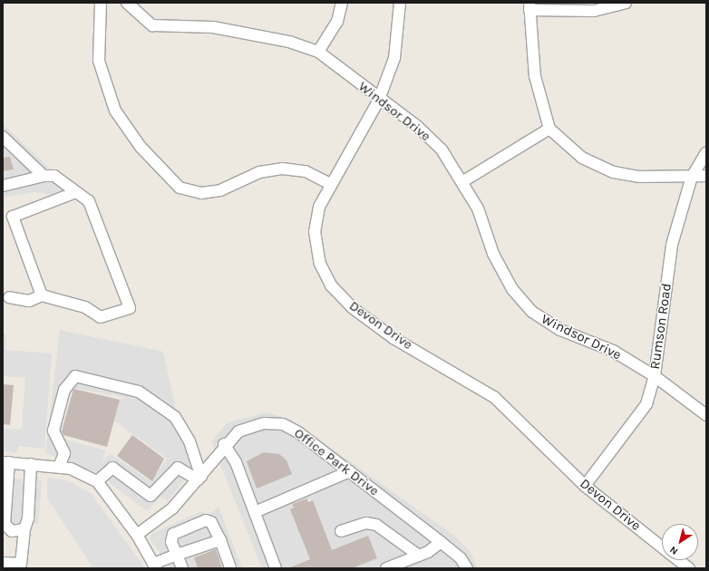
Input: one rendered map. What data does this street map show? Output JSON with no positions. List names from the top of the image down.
{
  "streets": {
    "street": [
      "Windsor Drive",
      "Devon Drive",
      "Rumson Road",
      "Office Park Drive"
    ]
  },
  "crossings": [
    ["Windsor Drive", "Devon Drive"],
    ["Windsor Drive", "Rumson Road"],
    ["Devon Drive", "Rumson Road"]
  ],
  "north": "bottom left"
}
